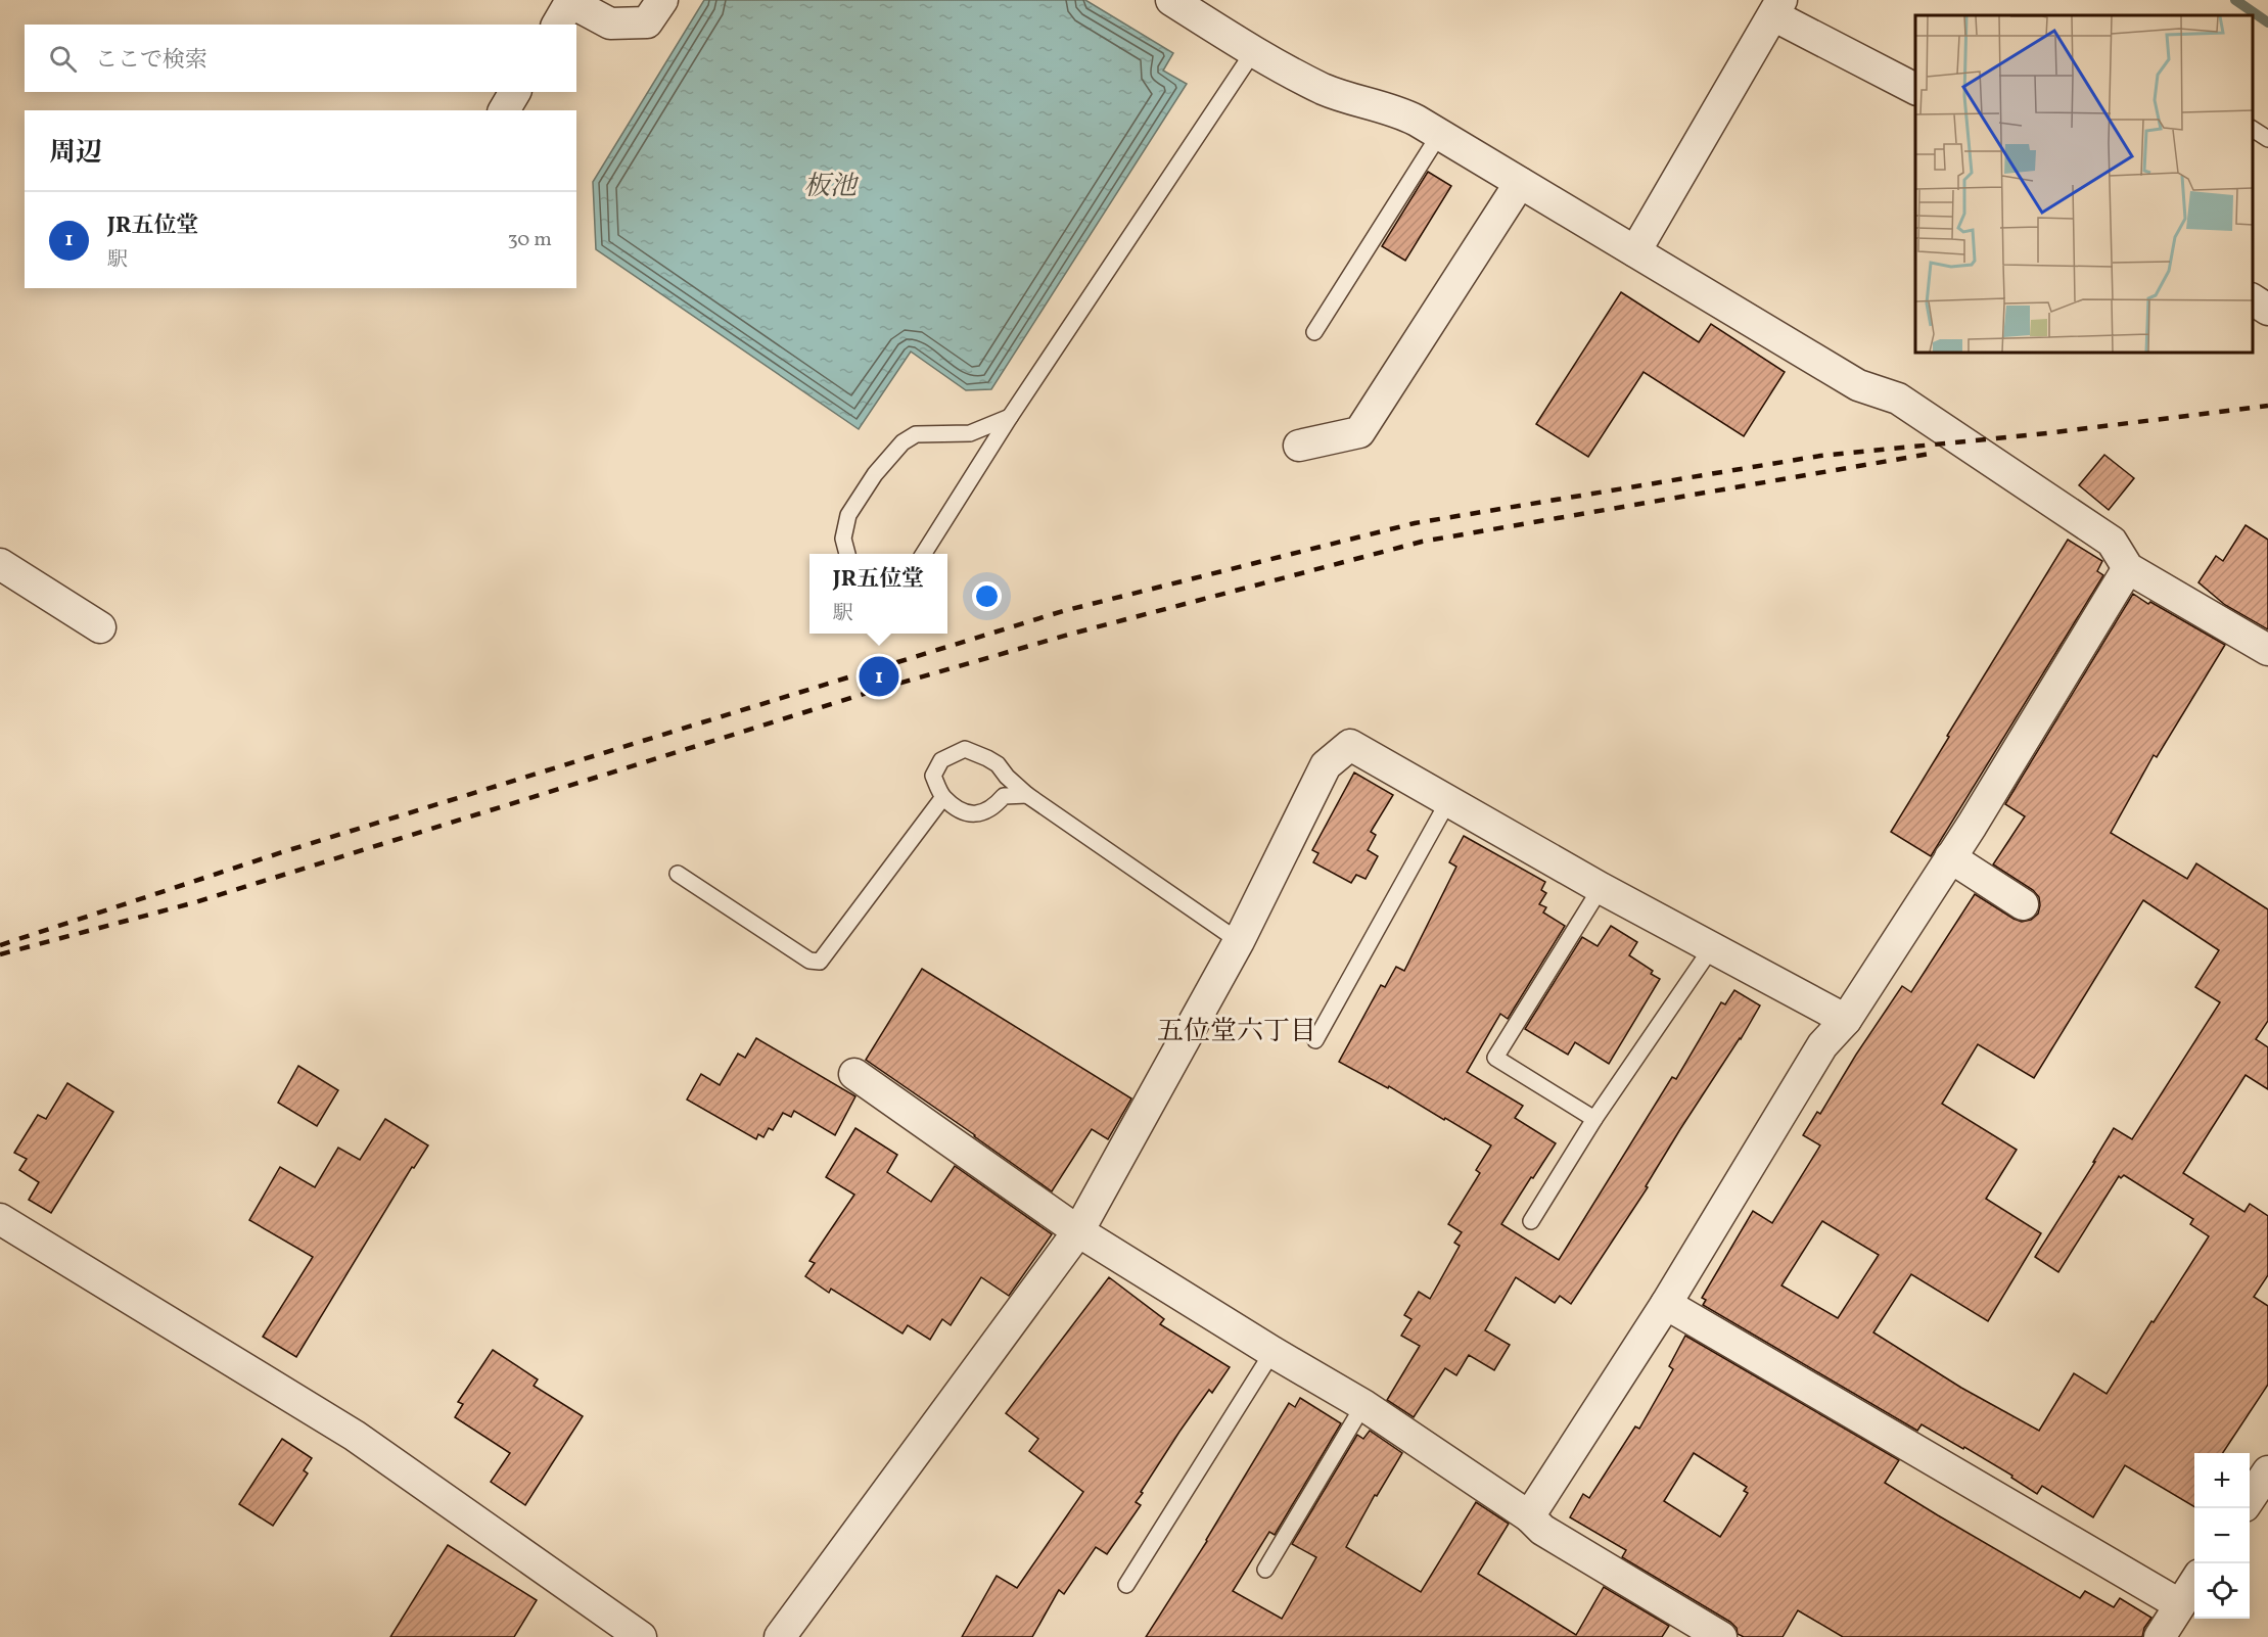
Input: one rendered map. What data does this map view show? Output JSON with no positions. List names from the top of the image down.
{
  "districts": ["五位堂六丁目"],
  "water": ["板池"],
  "page": {
    "search": "ここで検索",
    "heading": "周辺",
    "list": [
      {
        "mark": "1",
        "name": "JR五位堂",
        "note": "駅",
        "value": "30 m"
      }
    ],
    "popup": ["JR五位堂", "駅"],
    "pins": "1",
    "map_buttons": ["+", "−"]
  }
}
